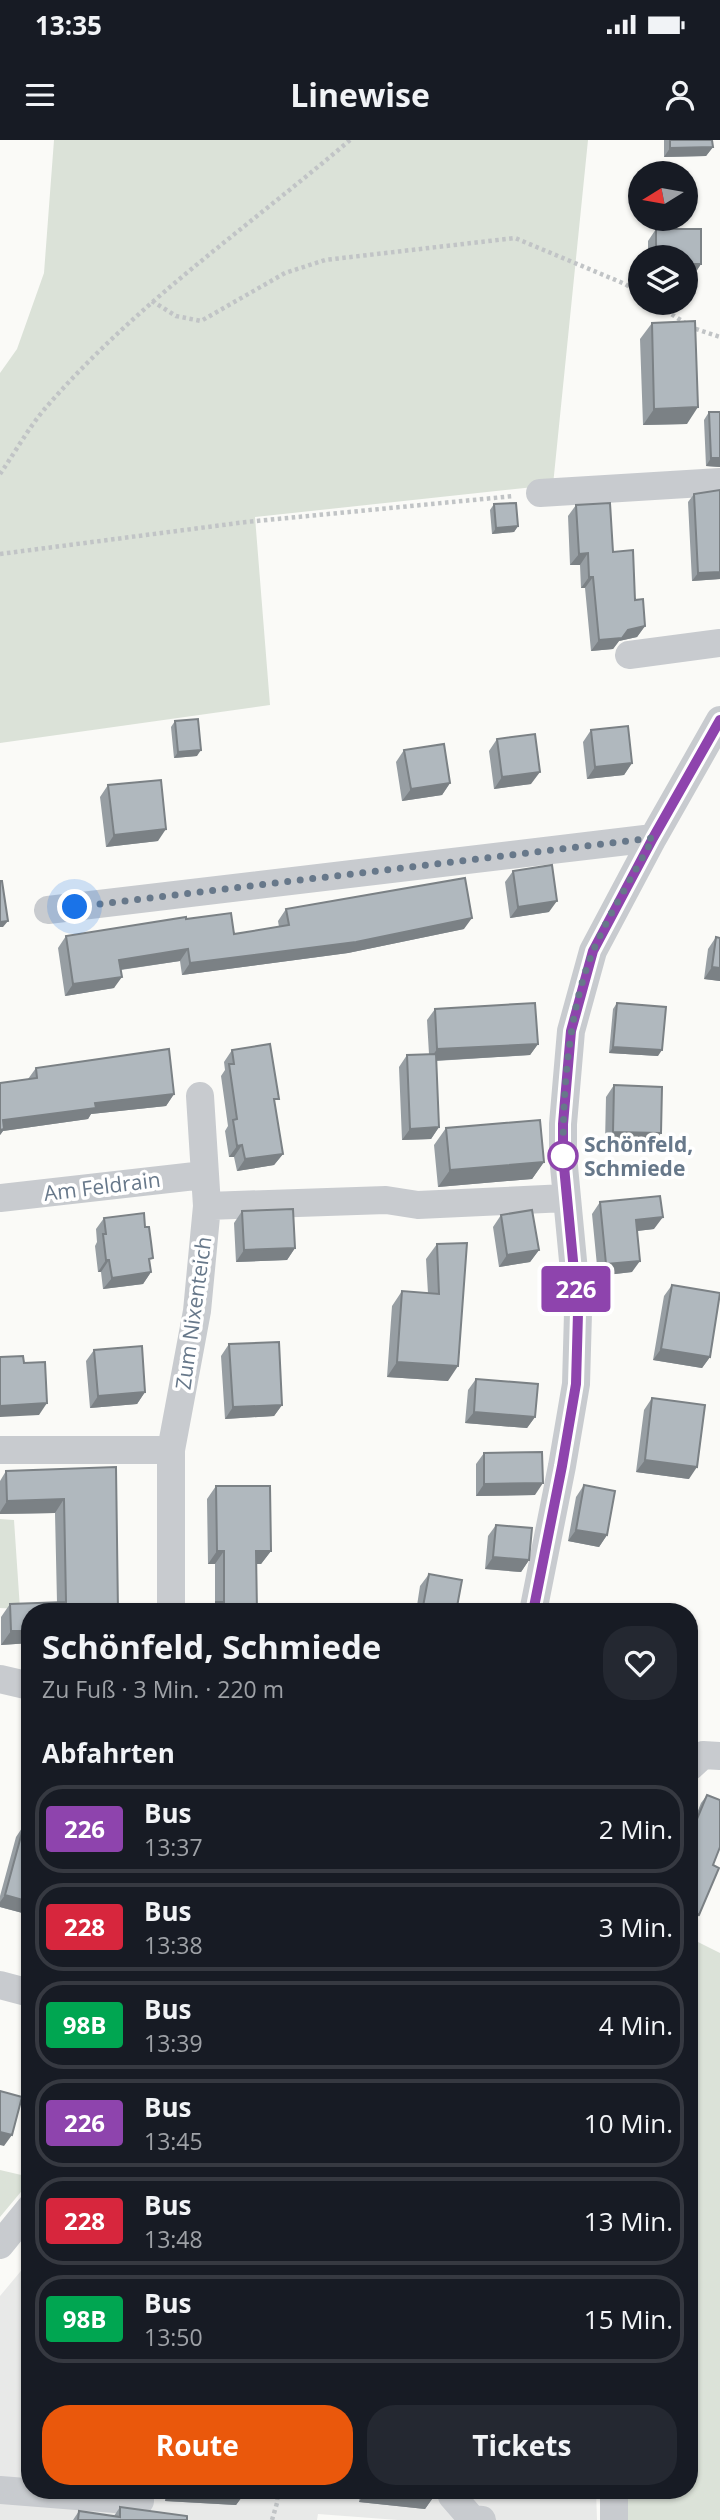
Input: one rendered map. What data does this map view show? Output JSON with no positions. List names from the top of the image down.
{
  "streets": {
    "street": ["Am Feldrain", "Zum Nixenteich"]
  },
  "crossings": [
    ["Am Feldrain", "Zum Nixenteich"]
  ],
  "places": ["Schönfeld, Schmiede"],
  "lines": ["bus line 226"],
  "north": "left",
  "page": {
    "status": "13:35",
    "header": "Linewise",
    "on_map": "226",
    "heading": [
      ["Schönfeld, Schmiede", "Zu Fuß · 3 Min. · 220 m"],
      "Abfahrten"
    ],
    "list": [
      {
        "mark": "226",
        "name": "Bus",
        "note": "13:37",
        "value": "2 Min."
      },
      {
        "mark": "228",
        "name": "Bus",
        "note": "13:38",
        "value": "3 Min."
      },
      {
        "mark": "98B",
        "name": "Bus",
        "note": "13:39",
        "value": "4 Min."
      },
      {
        "mark": "226",
        "name": "Bus",
        "note": "13:45",
        "value": "10 Min."
      },
      {
        "mark": "228",
        "name": "Bus",
        "note": "13:48",
        "value": "13 Min."
      },
      {
        "mark": "98B",
        "name": "Bus",
        "note": "13:50",
        "value": "15 Min."
      }
    ],
    "buttons": ["Route", "Tickets"]
  }
}
